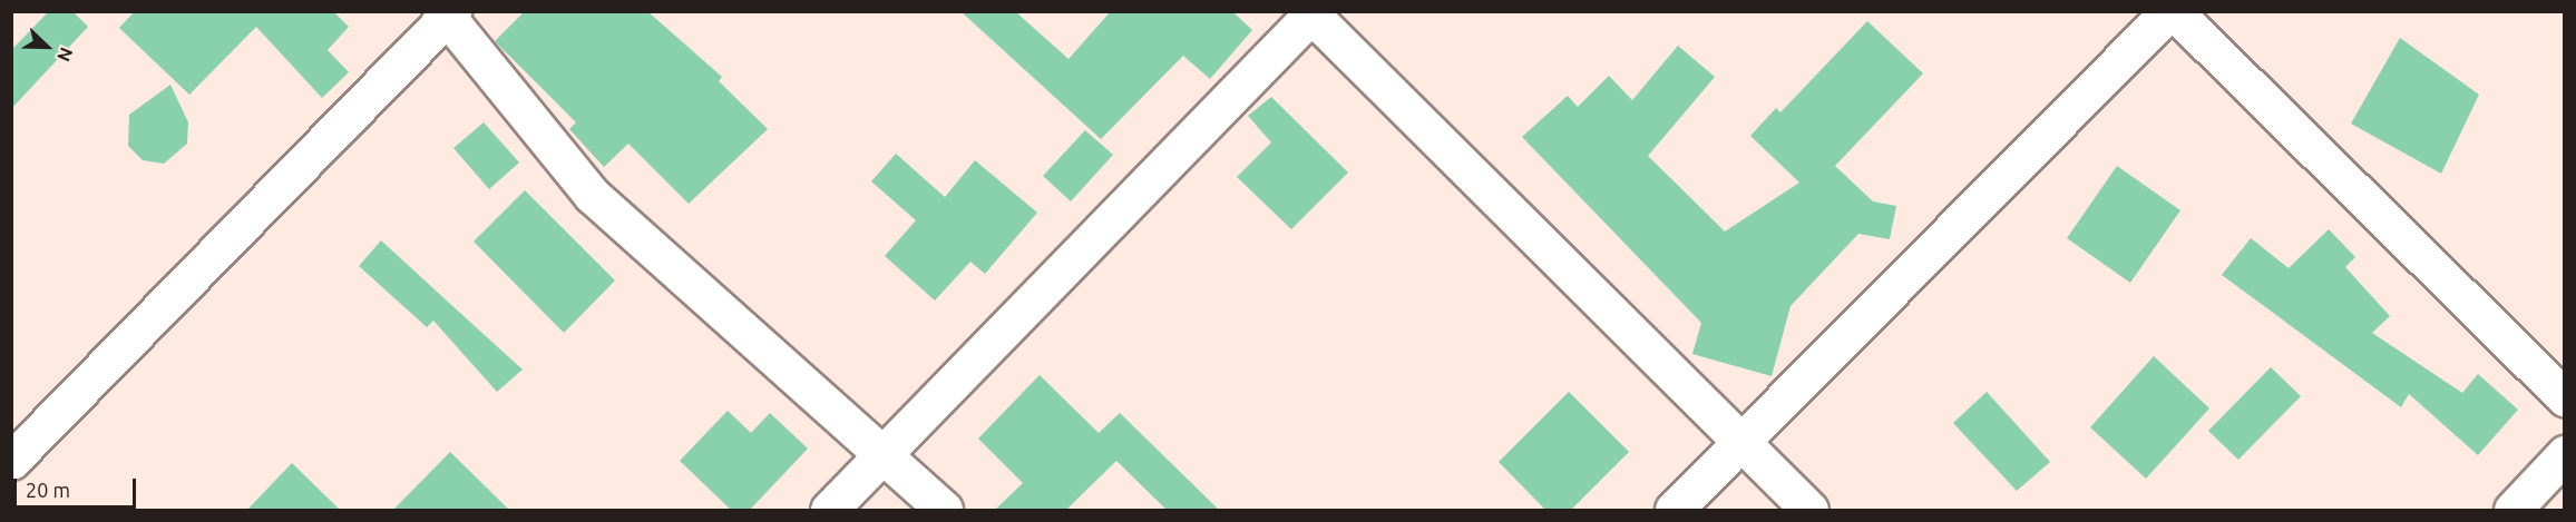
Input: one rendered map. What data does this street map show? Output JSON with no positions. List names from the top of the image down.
{
  "scale_bar": "20 m",
  "north": "bottom right"
}
